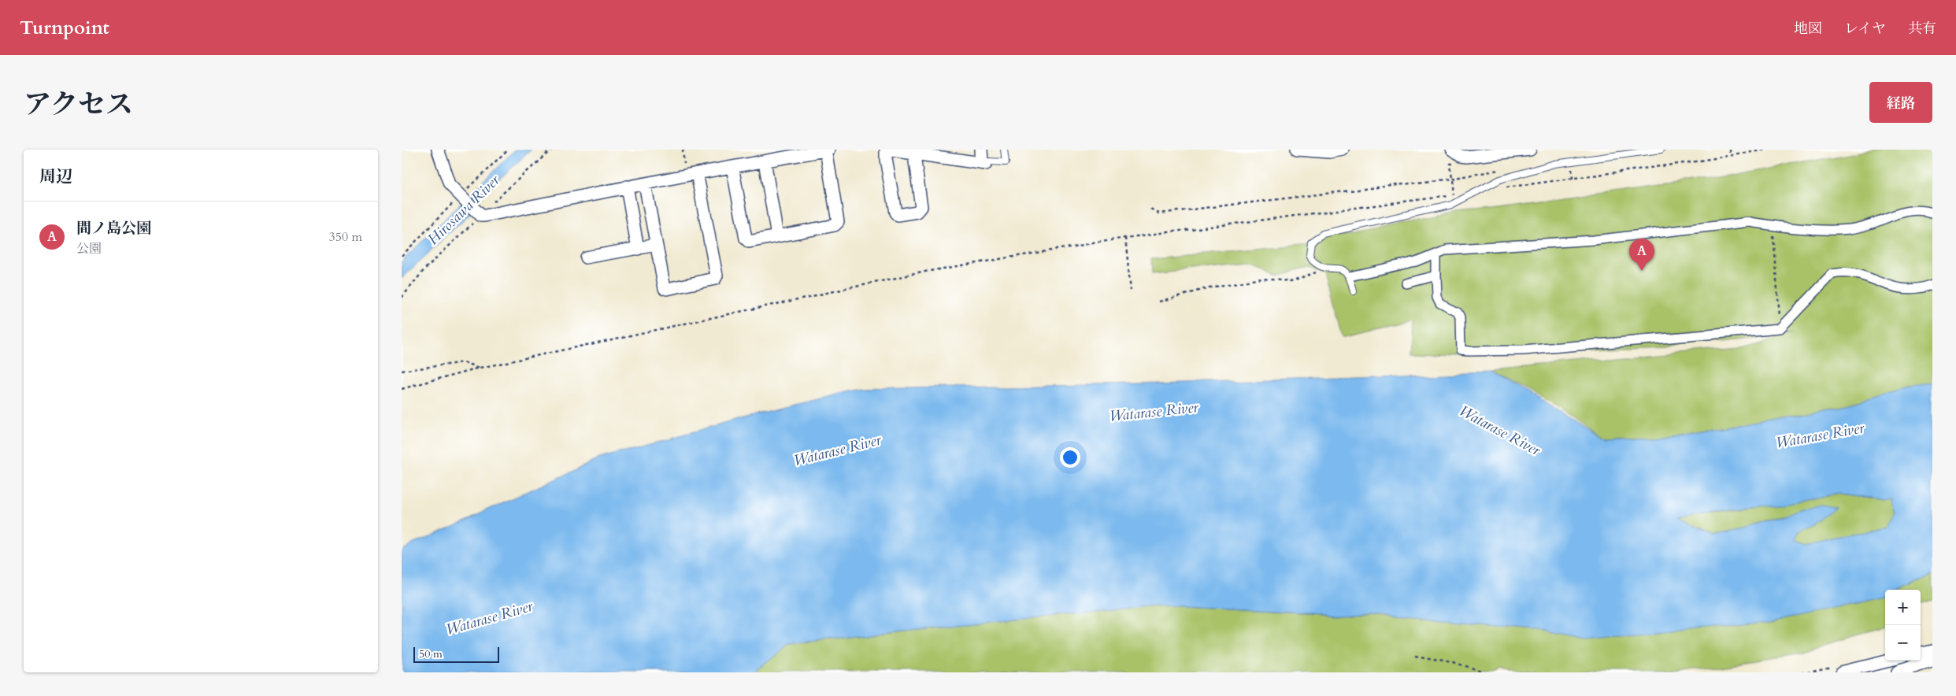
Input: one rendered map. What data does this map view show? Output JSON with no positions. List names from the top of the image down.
{
  "water": ["Hirosawa River", "Watarase River"],
  "scale_bar": "50 m",
  "page": {
    "header": "Turnpoint",
    "nav": ["地図", "レイヤ", "共有"],
    "title": "アクセス",
    "buttons": "経路",
    "heading": "周辺",
    "list": [
      {
        "mark": "A",
        "name": "間ノ島公園",
        "note": "公園",
        "value": "350 m"
      }
    ],
    "pins": "A",
    "map_buttons": ["+", "−"],
    "scale": "50 m"
  }
}
